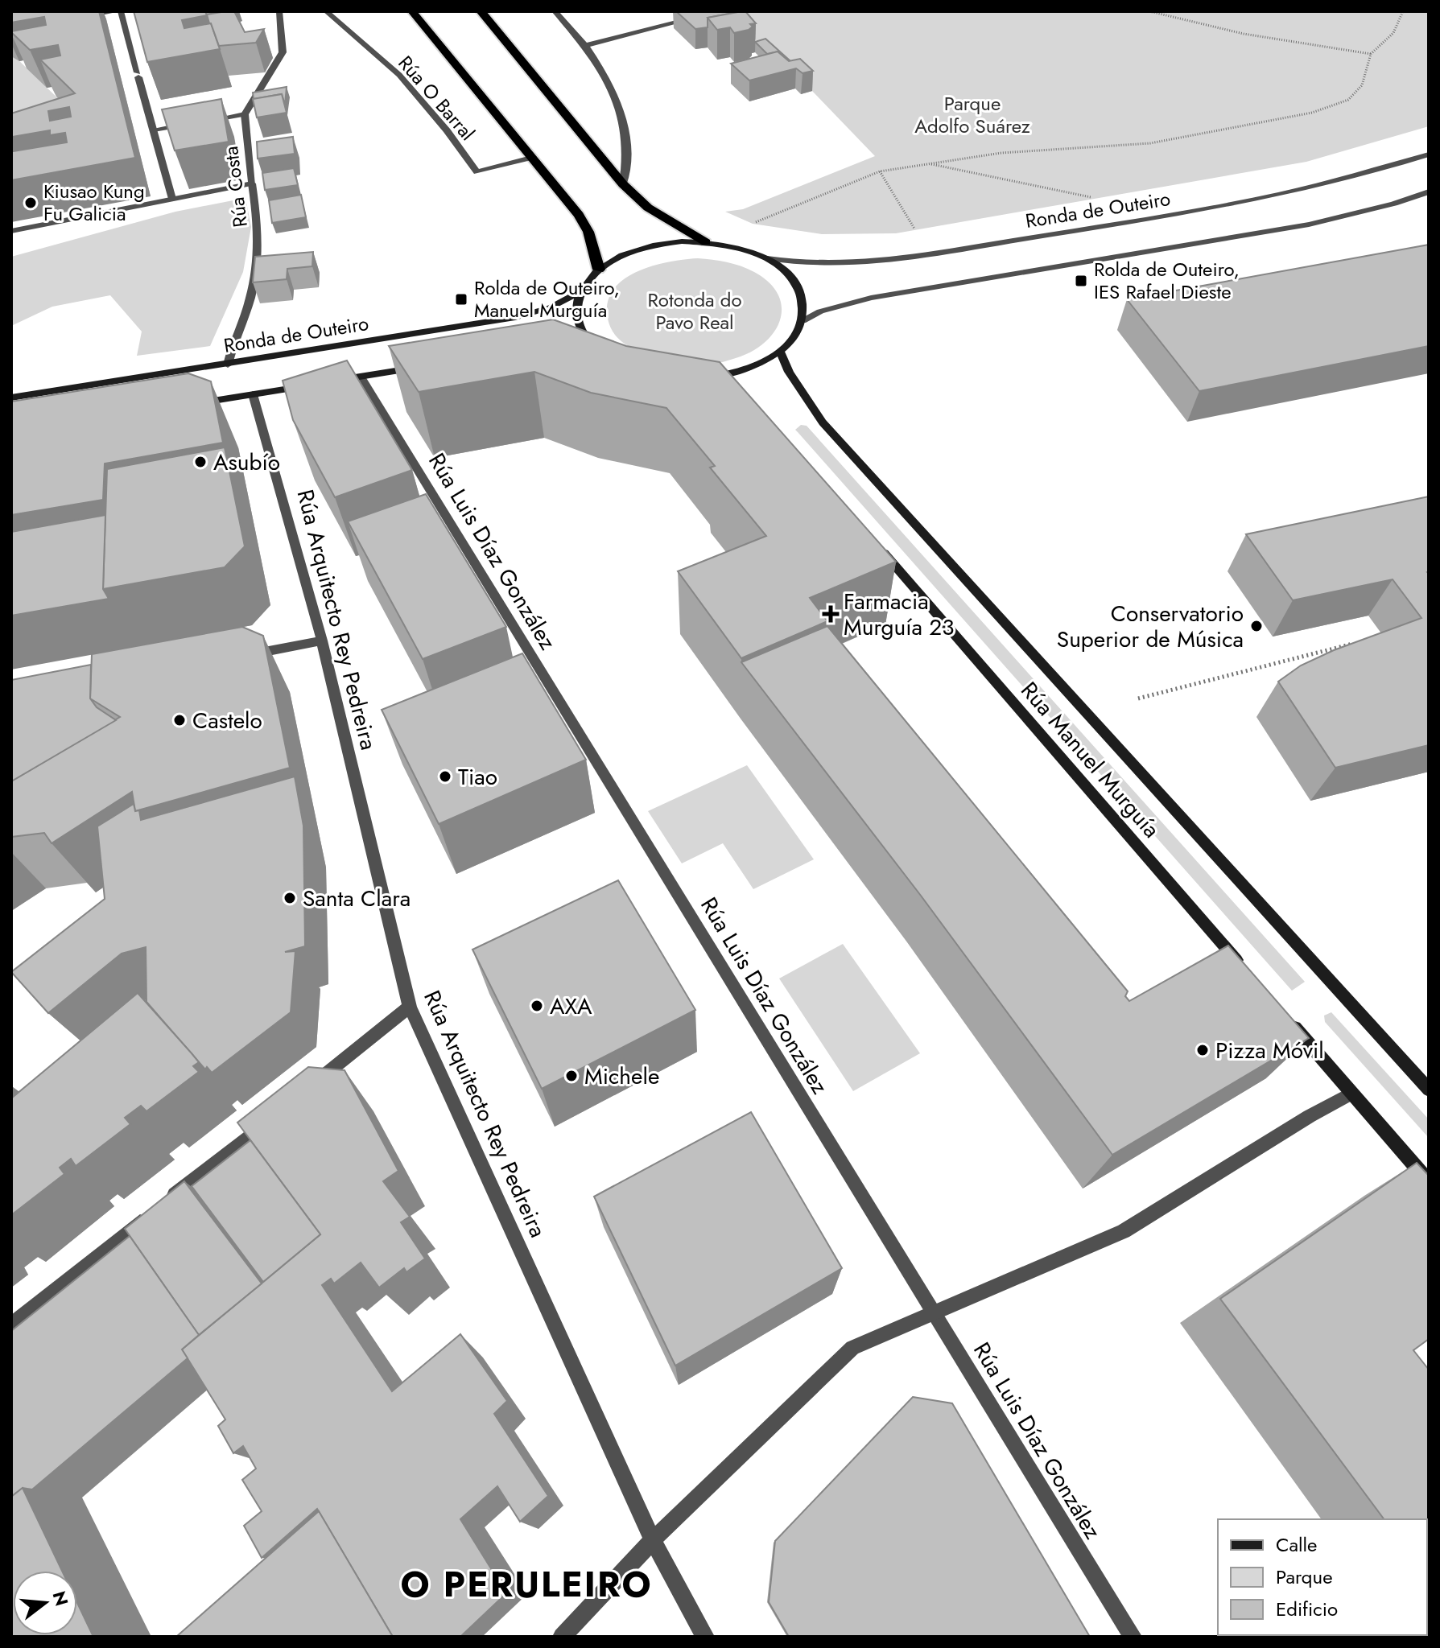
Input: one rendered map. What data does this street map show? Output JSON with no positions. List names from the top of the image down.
{
  "streets": {
    "main road": ["Ronda de Outeiro", "Rúa Manuel Murguía"],
    "street": [
      "Rúa O Barral",
      "Rúa Costa",
      "Rúa Luis Díaz González",
      "Rúa Arquitecto Rey Pedreira"
    ]
  },
  "crossings": [
    ["Rúa Costa", "Ronda de Outeiro"],
    ["Ronda de Outeiro", "Rúa Manuel Murguía"]
  ],
  "districts": ["O PERULEIRO"],
  "parks": ["Parque Adolfo Suárez", "Rotonda do Pavo Real"],
  "places": {
    "other": [
      "Kiusao Kung Fu Galicia",
      "Asubío",
      "Conservatorio Superior de Música",
      "Castelo",
      "Tiao",
      "Santa Clara",
      "AXA",
      "Pizza Móvil",
      "Michele"
    ],
    "transit": ["Rolda de Outeiro, IES Rafael Dieste", "Rolda de Outeiro, Manuel Murguía"],
    "health": ["Farmacia Murguía 23"]
  },
  "legend": ["Calle", "Parque", "Edificio"],
  "north": "right"
}
